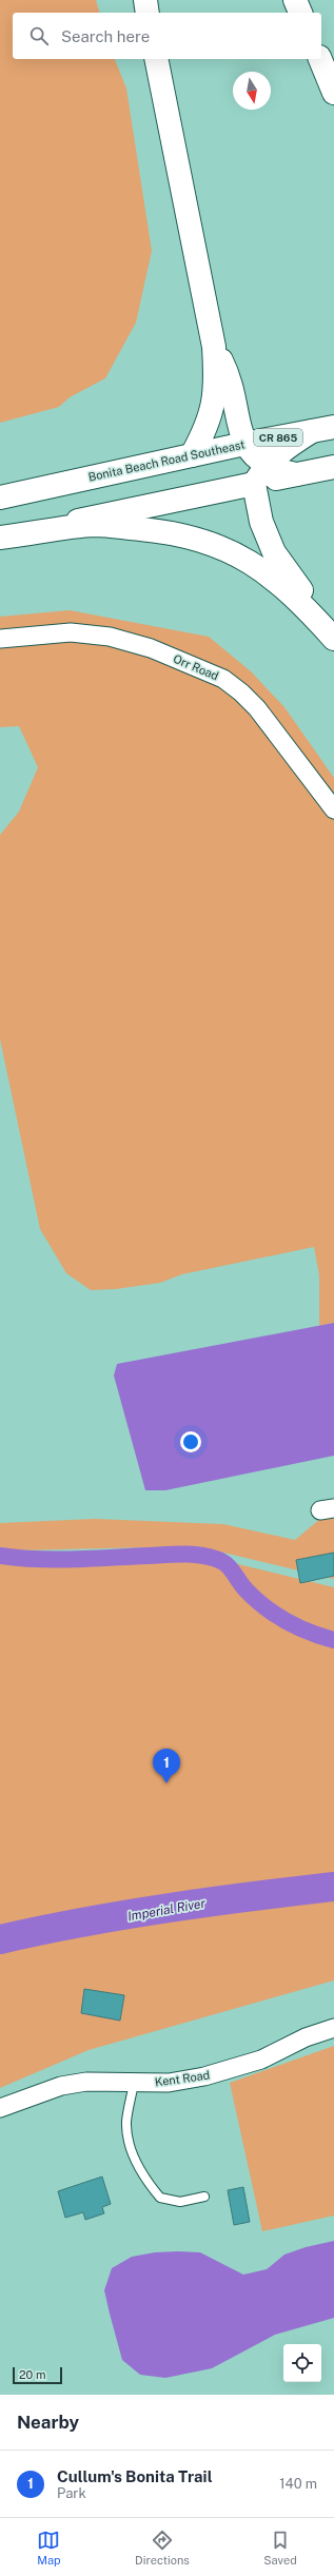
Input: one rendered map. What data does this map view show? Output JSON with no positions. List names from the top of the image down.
{
  "streets": {
    "main road": ["CR 865", "Bonita Beach Road Southeast"],
    "street": ["Orr Road", "Kent Road"]
  },
  "water": ["Imperial River"],
  "scale_bar": "20 m",
  "north": "bottom",
  "page": {
    "search": "Search here",
    "pins": "1",
    "scale": "20 m",
    "heading": "Nearby",
    "list": [
      {
        "mark": "1",
        "name": "Cullum's Bonita Trail",
        "note": "Park",
        "value": "140 m"
      }
    ],
    "nav": ["Map", "Directions", "Saved"]
  }
}
